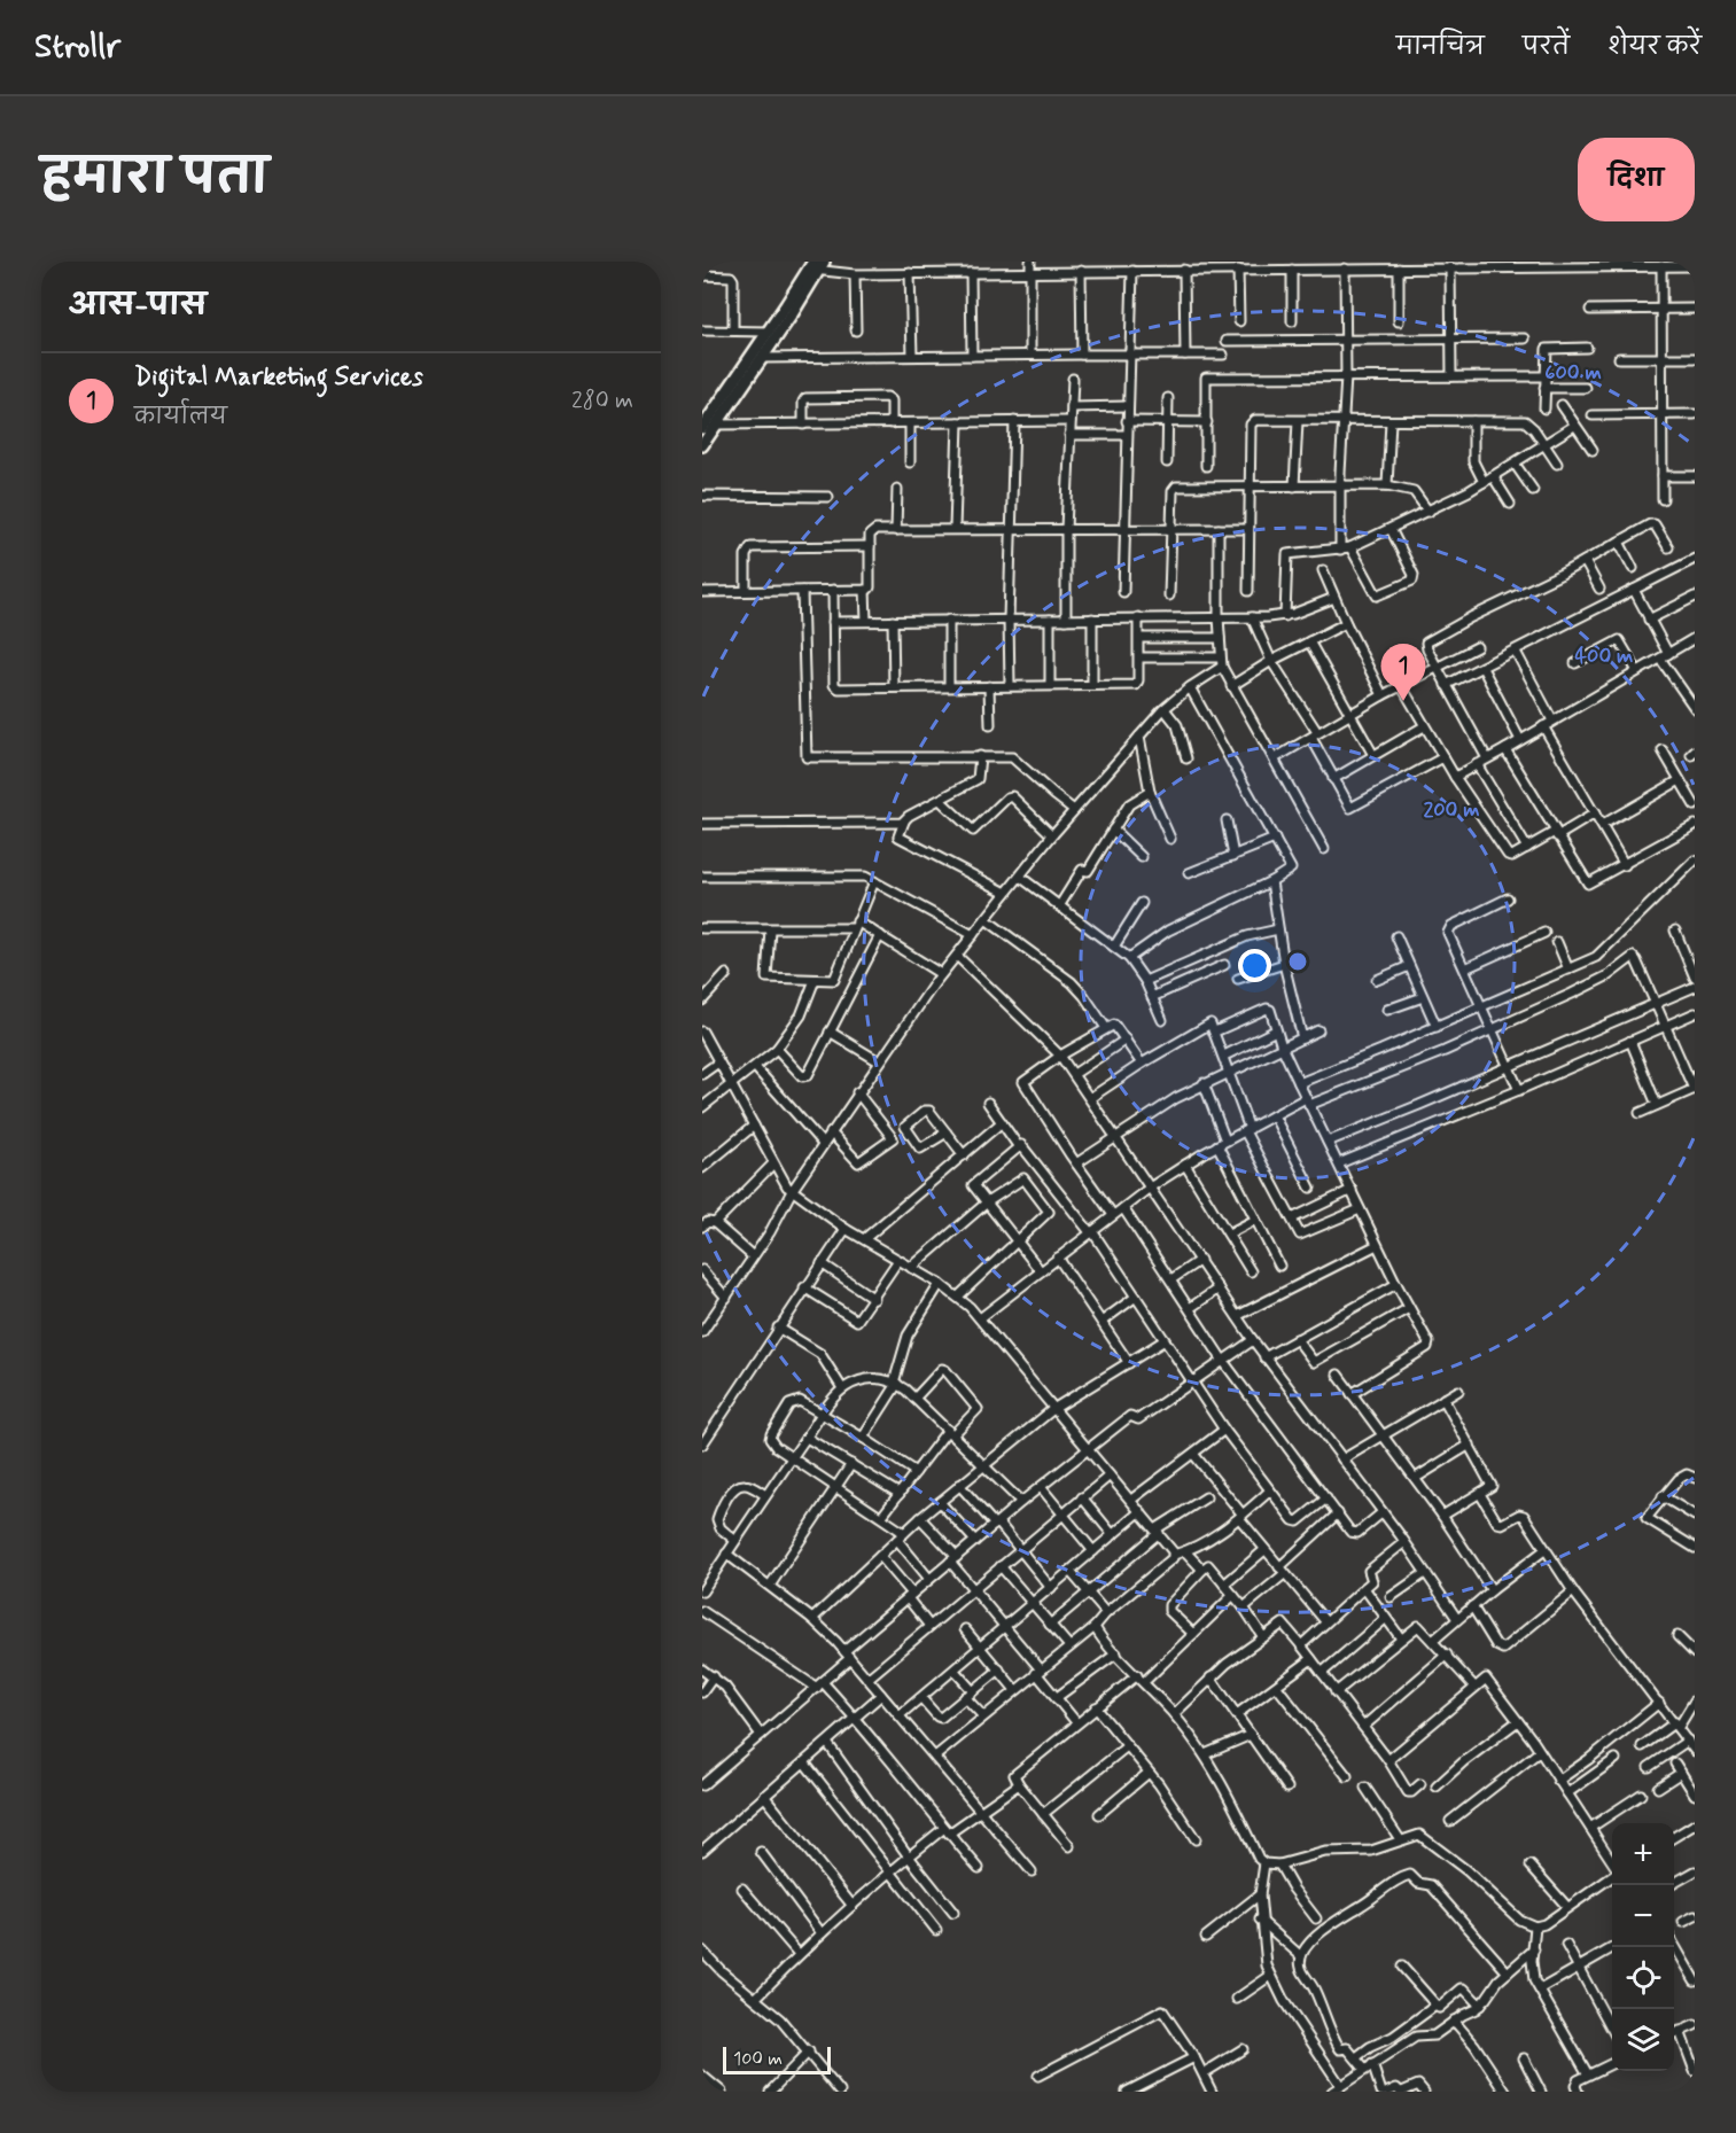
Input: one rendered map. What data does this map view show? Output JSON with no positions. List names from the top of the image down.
{
  "scale_bar": "100 m",
  "page": {
    "header": "Strollr",
    "nav": ["मानचित्र", "परतें", "शेयर करें"],
    "title": "हमारा पता",
    "buttons": "दिशा",
    "heading": "आस-पास",
    "list": [
      {
        "mark": "1",
        "name": "Digital Marketing Services",
        "note": "कार्यालय",
        "value": "280 m"
      }
    ],
    "pins": "1",
    "map_buttons": ["+", "−"],
    "scale": "100 m"
  },
  "rings": ["600 m", "400 m", "200 m"]
}
